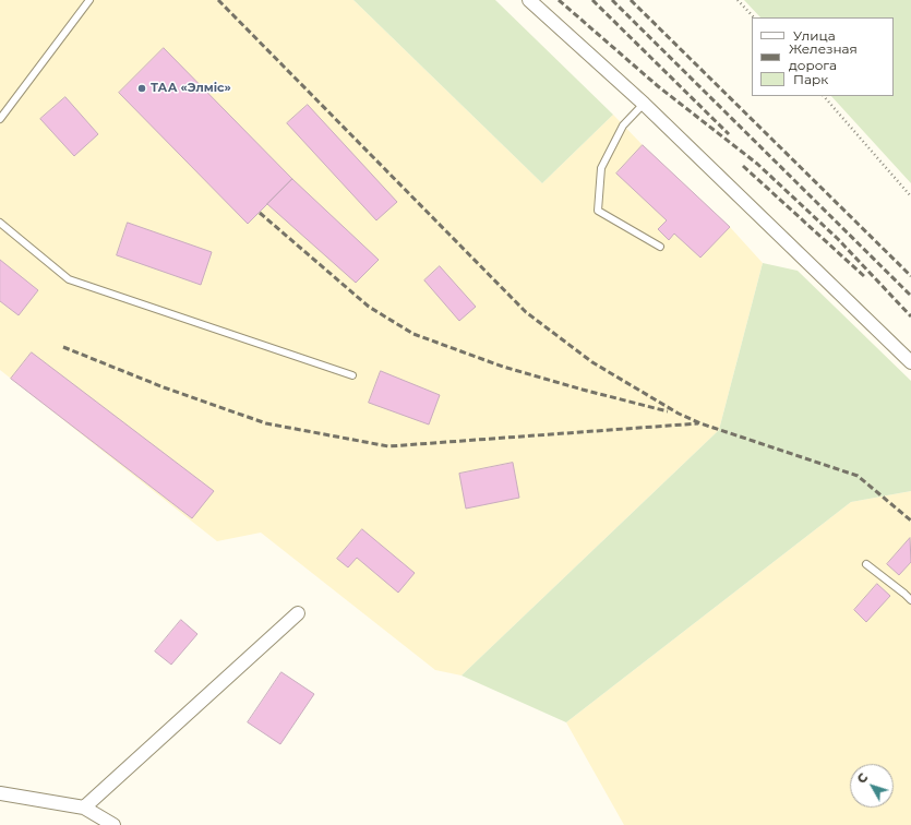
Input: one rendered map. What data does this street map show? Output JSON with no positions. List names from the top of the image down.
{
  "places": ["ТАА «Элміс»"],
  "legend": ["Улица", "Железная дорога", "Парк"],
  "north": "top left"
}
